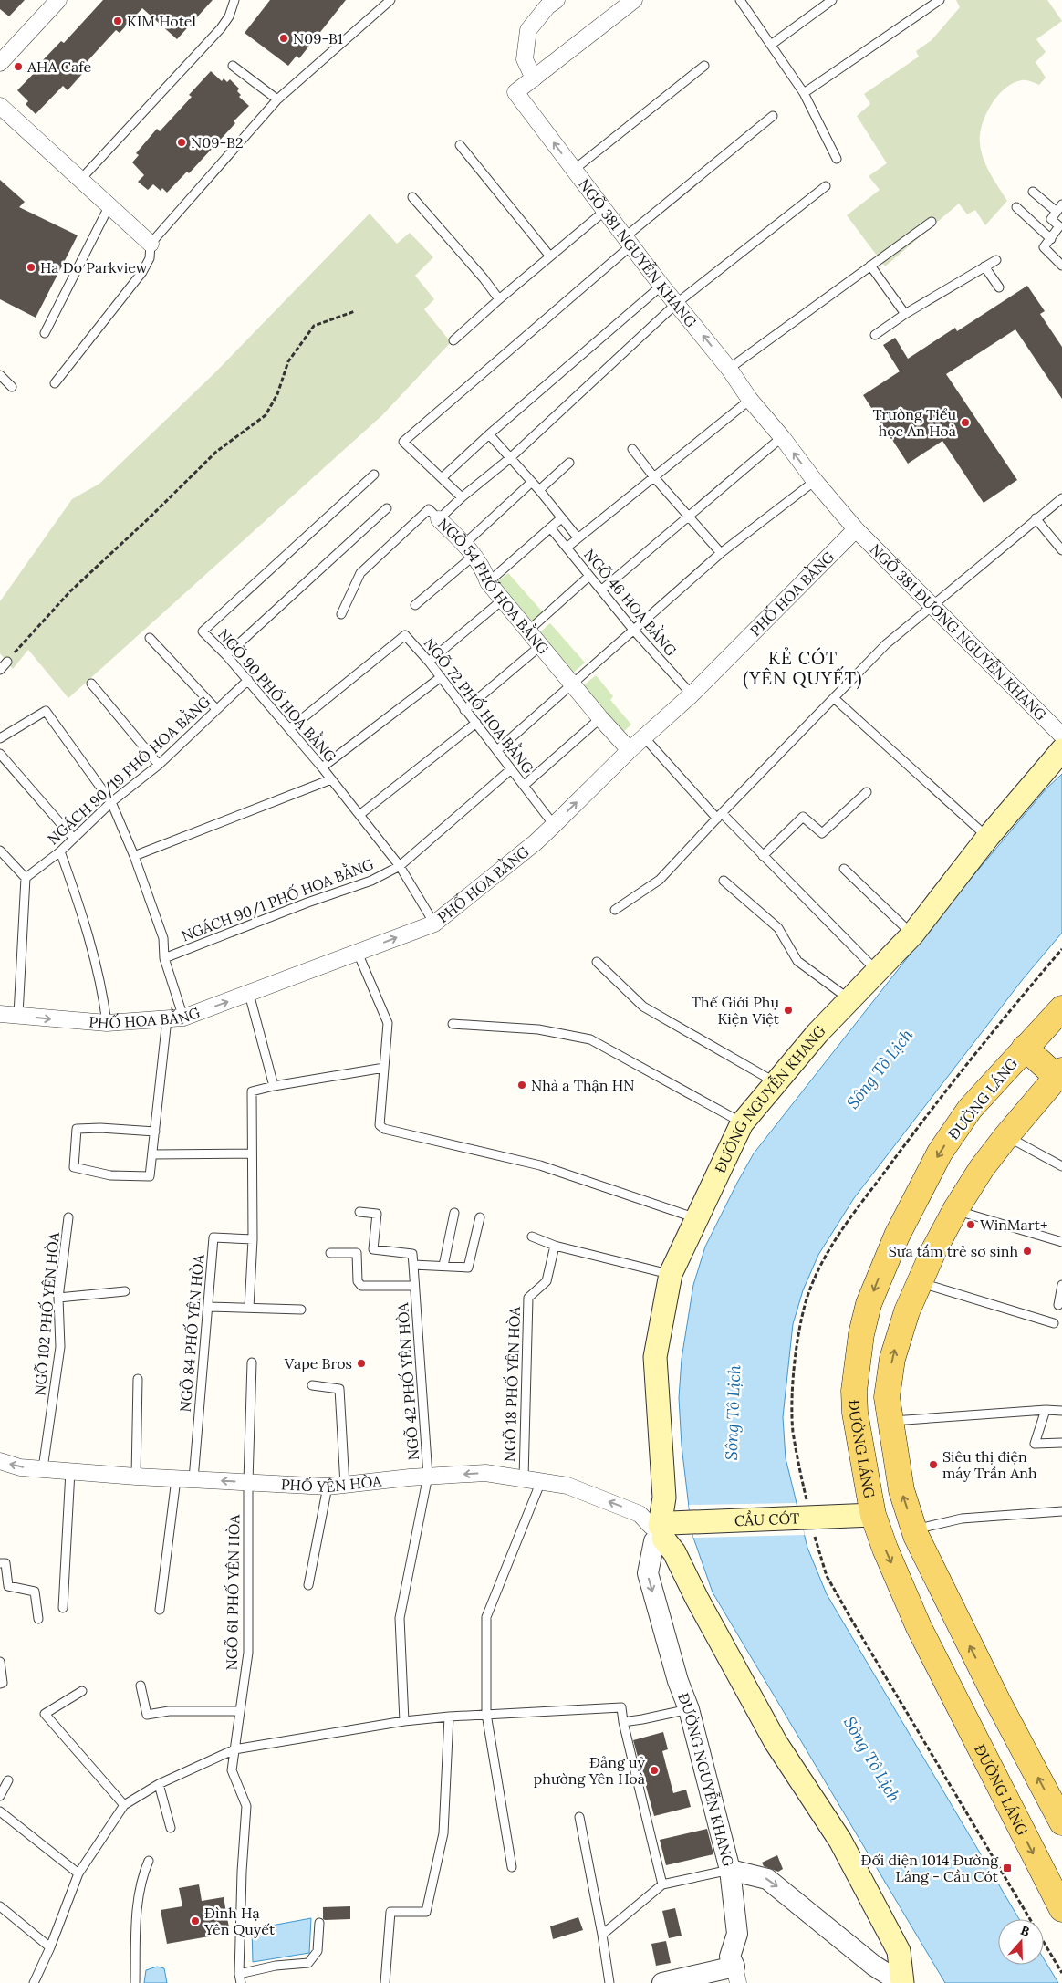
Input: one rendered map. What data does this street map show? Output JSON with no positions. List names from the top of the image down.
{
  "streets": {
    "main road": ["ĐƯỜNG LÁNG", "ĐƯỜNG NGUYỄN KHANG", "CẦU CÓT"],
    "street": [
      "NGÕ 381 NGUYỄN KHANG",
      "NGÕ 54 PHỐ HOA BẰNG",
      "PHỐ HOA BẰNG",
      "NGÕ 381 ĐƯỜNG NGUYỄN KHANG",
      "PHỐ YÊN HÒA"
    ],
    "lane": [
      "NGÕ 46 HOA BẰNG",
      "NGÕ 90 PHỐ HOA BẰNG",
      "NGÕ 72 PHỐ HOA BẰNG",
      "NGÁCH 90/19 PHỐ HOA BẰNG",
      "NGÁCH 90/1 PHỐ HOA BẰNG",
      "NGÕ 102 PHỐ YÊN HÒA",
      "NGÕ 84 PHỐ YÊN HÒA",
      "NGÕ 42 PHỐ YÊN HÒA",
      "NGÕ 18 PHỐ YÊN HÒA",
      "NGÕ 61 PHỐ YÊN HÒA"
    ]
  },
  "crossings": [
    ["NGÕ 381 NGUYỄN KHANG", "PHỐ HOA BẰNG"],
    ["NGÕ 381 NGUYỄN KHANG", "NGÕ 381 ĐƯỜNG NGUYỄN KHANG"],
    ["NGÕ 54 PHỐ HOA BẰNG", "PHỐ HOA BẰNG"],
    ["PHỐ HOA BẰNG", "NGÕ 46 HOA BẰNG"],
    ["PHỐ HOA BẰNG", "NGÕ 381 ĐƯỜNG NGUYỄN KHANG"],
    ["PHỐ HOA BẰNG", "NGÕ 90 PHỐ HOA BẰNG"],
    ["PHỐ HOA BẰNG", "NGÕ 72 PHỐ HOA BẰNG"],
    ["NGÕ 90 PHỐ HOA BẰNG", "NGÕ 72 PHỐ HOA BẰNG"],
    ["NGÕ 90 PHỐ HOA BẰNG", "NGÁCH 90/19 PHỐ HOA BẰNG"],
    ["NGÕ 90 PHỐ HOA BẰNG", "NGÁCH 90/1 PHỐ HOA BẰNG"],
    ["NGÕ 72 PHỐ HOA BẰNG", "NGÁCH 90/1 PHỐ HOA BẰNG"],
    ["ĐƯỜNG LÁNG", "CẦU CÓT"],
    ["ĐƯỜNG NGUYỄN KHANG", "PHỐ YÊN HÒA"],
    ["ĐƯỜNG NGUYỄN KHANG", "CẦU CÓT"],
    ["NGÕ 102 PHỐ YÊN HÒA", "PHỐ YÊN HÒA"],
    ["NGÕ 84 PHỐ YÊN HÒA", "PHỐ YÊN HÒA"],
    ["NGÕ 42 PHỐ YÊN HÒA", "PHỐ YÊN HÒA"],
    ["NGÕ 18 PHỐ YÊN HÒA", "PHỐ YÊN HÒA"],
    ["PHỐ YÊN HÒA", "CẦU CÓT"],
    ["PHỐ YÊN HÒA", "NGÕ 61 PHỐ YÊN HÒA"]
  ],
  "one_way": ["PHỐ YÊN HÒA"],
  "districts": ["KẺ CÓT (YÊN QUYẾT)"],
  "water": ["Sông Tô Lịch"],
  "places": {
    "other": [
      "KIM Hotel",
      "N09-B1",
      "AHA Cafe",
      "N09-B2",
      "Ha Do Parkview",
      "Trường Tiểu học An Hoà",
      "Thế Giới Phụ Kiện Việt",
      "Nhà a Thận HN",
      "WinMart+",
      "Sữa tắm trẻ sơ sinh",
      "Vape Bros",
      "Siêu thị điện máy Trần Anh",
      "Đảng uỷ phường Yên Hoà",
      "Đình Hạ Yên Quyết"
    ],
    "transit": ["Đối diện 1014 Đường Láng - Cầu Cót"]
  },
  "north": "top"
}
